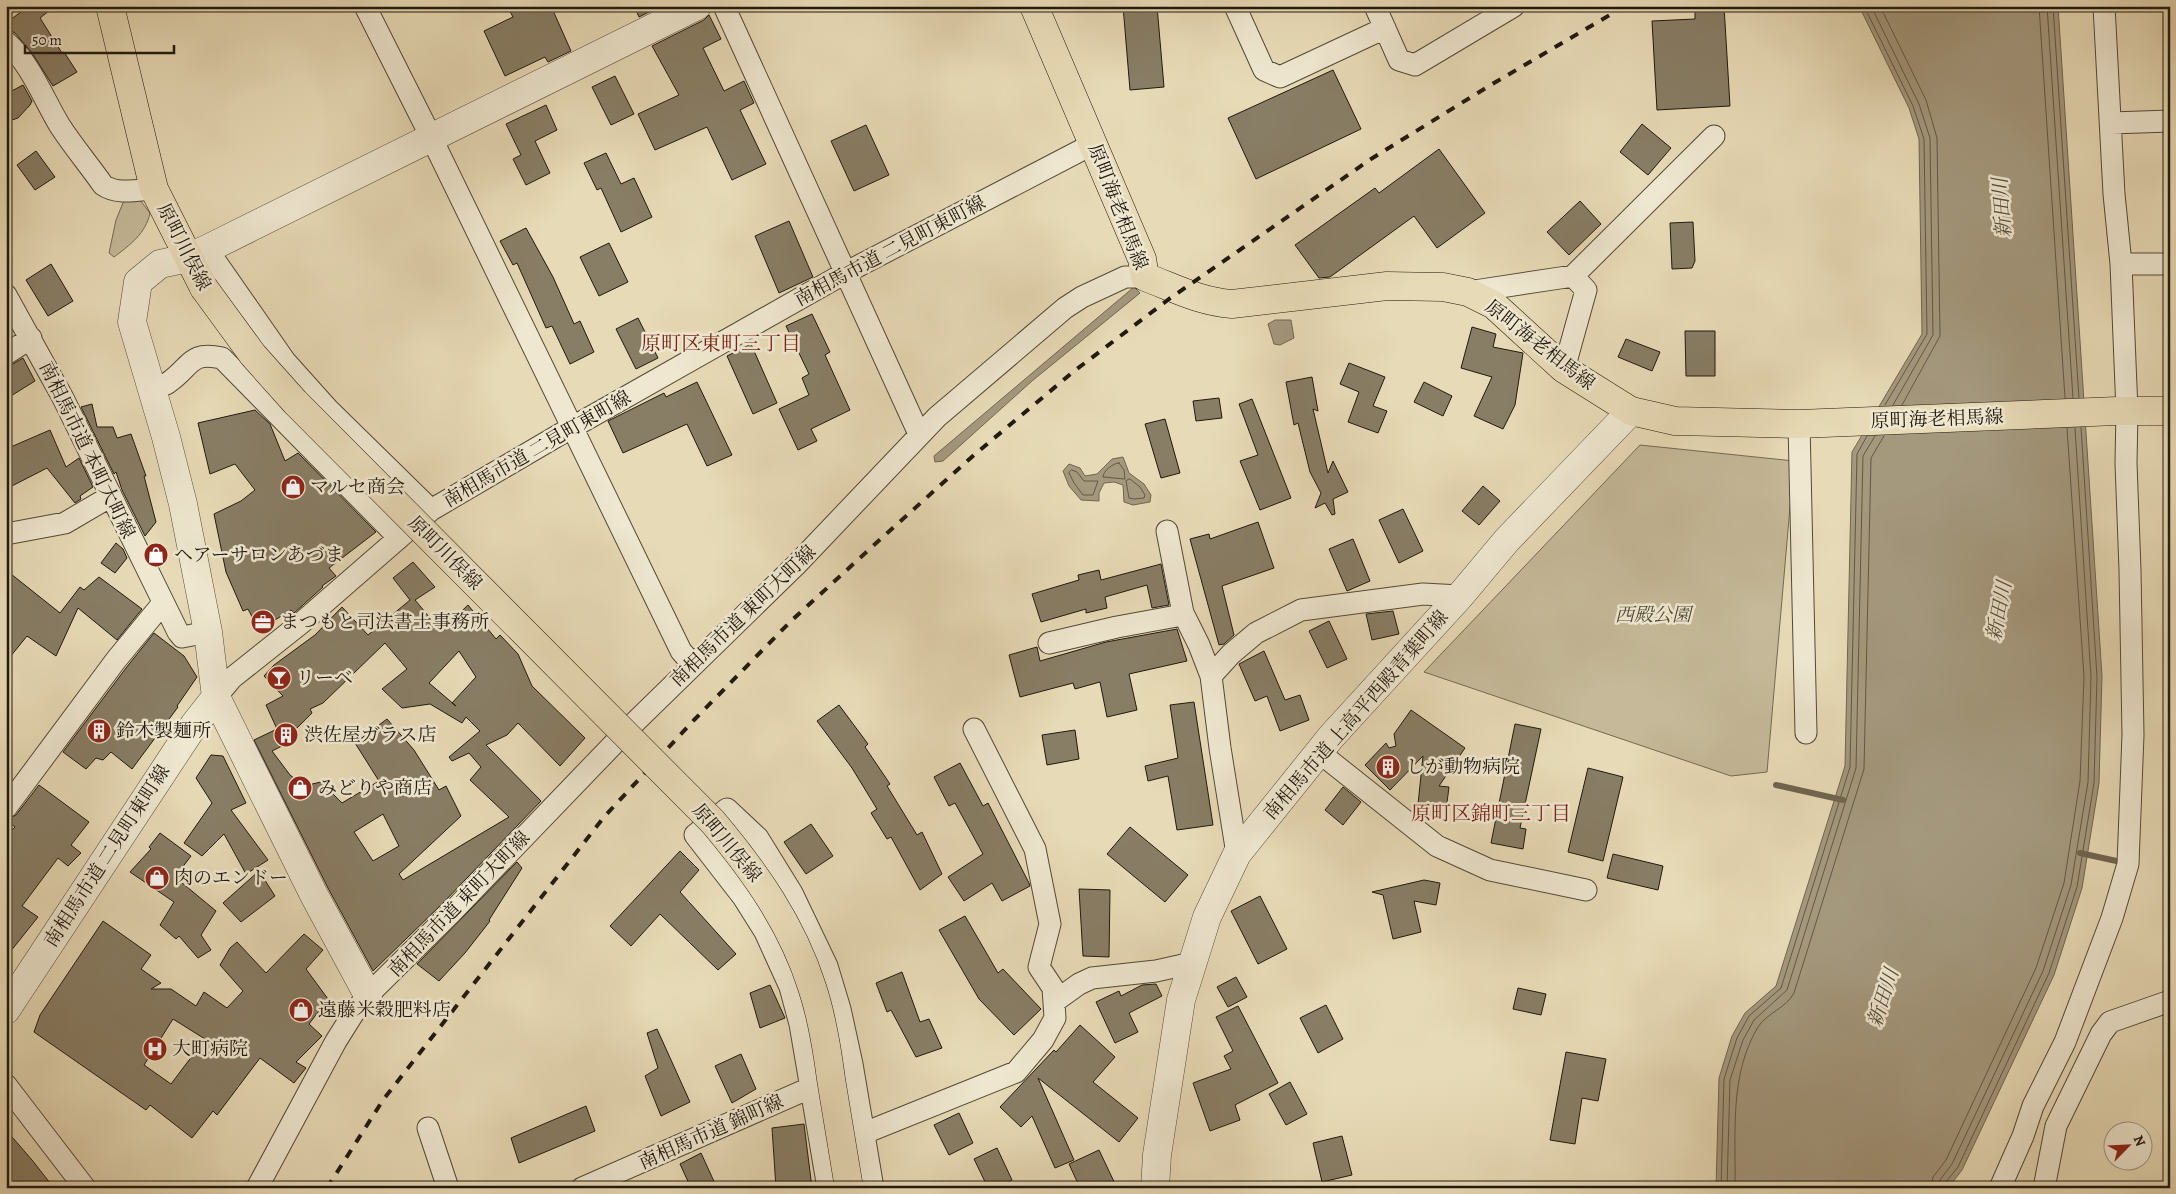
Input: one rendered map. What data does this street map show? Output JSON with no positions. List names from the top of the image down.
{
  "streets": {
    "main road": ["原町海老相馬線", "原町川俣線"],
    "street": [
      "南相馬市道 二見町東町線",
      "南相馬市道 本町大町線",
      "南相馬市道 東町大町線",
      "南相馬市道 上高平西殿青葉町線",
      "南相馬市道 錦町線"
    ]
  },
  "crossings": [
    ["原町海老相馬線", "南相馬市道 二見町東町線"],
    ["原町海老相馬線", "南相馬市道 東町大町線"],
    ["原町海老相馬線", "南相馬市道 上高平西殿青葉町線"]
  ],
  "districts": ["原町区東町三丁目", "原町区錦町三丁目"],
  "water": ["新田川"],
  "parks": ["西殿公園"],
  "places": {
    "shop": [
      "マルセ商会",
      "ヘアーサロンあづま",
      "みどりや商店",
      "肉のエンドー",
      "遠藤米穀肥料店"
    ],
    "office": ["まつもと司法書士事務所"],
    "bar": ["リーベ"],
    "building": ["鈴木製麺所", "渋佐屋ガラス店", "しが動物病院"],
    "hospital": ["大町病院"]
  },
  "scale_bar": "50 m",
  "north": "top right"
}
